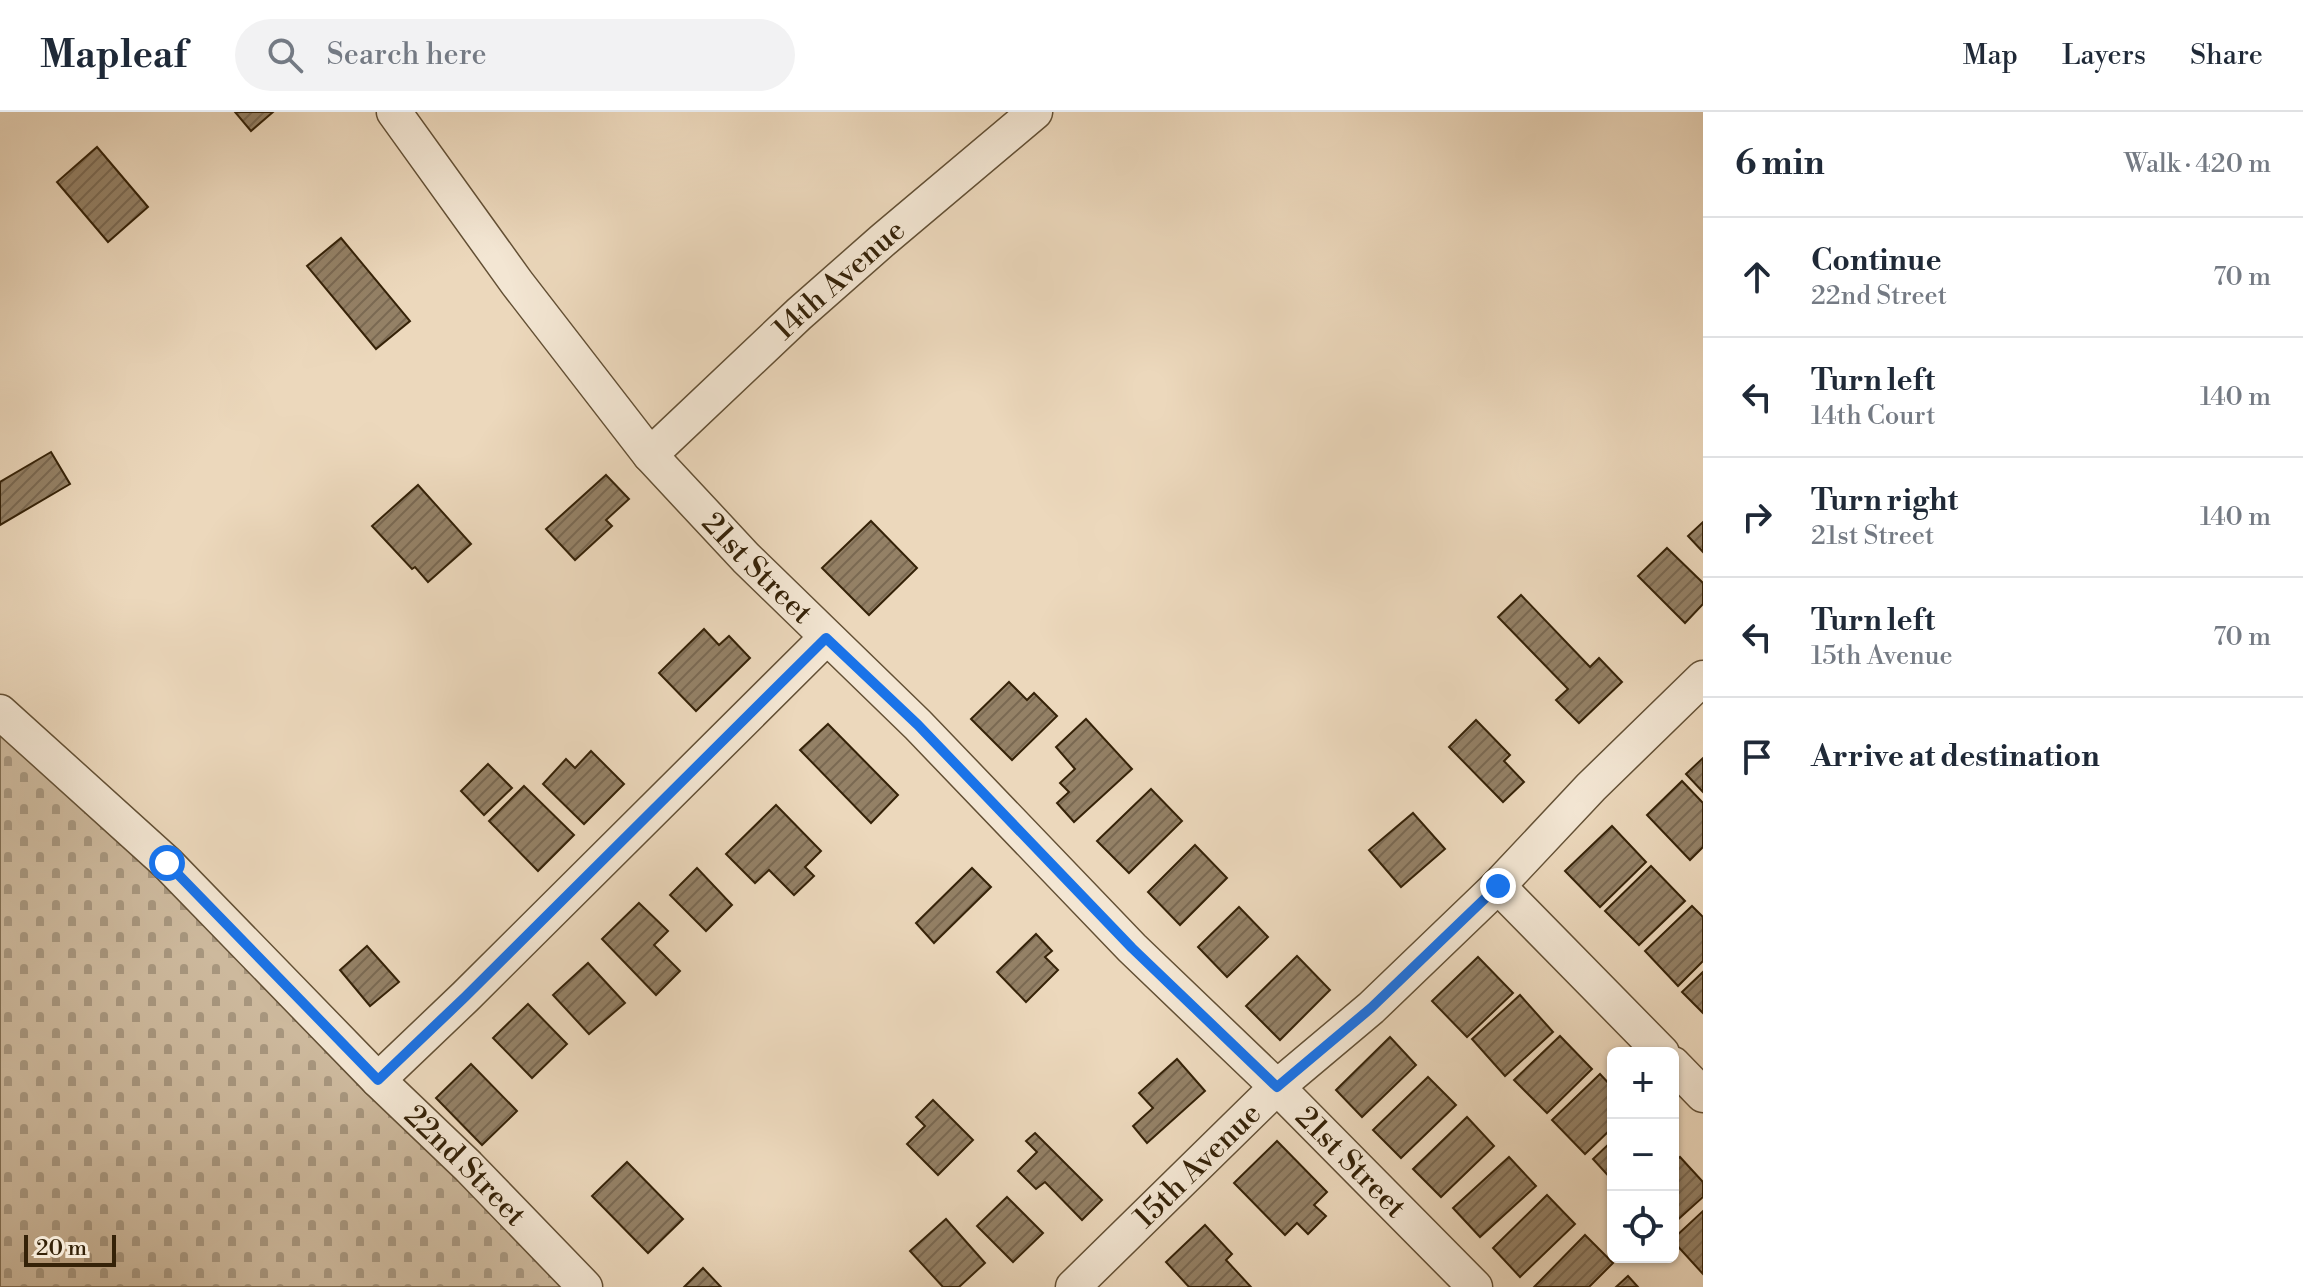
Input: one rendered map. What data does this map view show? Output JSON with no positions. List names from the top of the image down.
{
  "streets": {
    "street": [
      "14th Avenue",
      "21st Street",
      "22nd Street",
      "15th Avenue"
    ]
  },
  "crossings": [
    ["14th Avenue", "21st Street"],
    ["21st Street", "15th Avenue"]
  ],
  "scale_bar": "20 m",
  "page": {
    "header": "Mapleaf",
    "search": "Search here",
    "nav": ["Map", "Layers", "Share"],
    "heading": ["6 min", "Walk · 420 m"],
    "list": [
      ["Continue", "22nd Street", "70 m"],
      ["Turn left", "14th Court", "140 m"],
      ["Turn right", "21st Street", "140 m"],
      ["Turn left", "15th Avenue", "70 m"],
      "Arrive at destination"
    ],
    "map_buttons": ["+", "−"],
    "scale": "20 m"
  }
}
